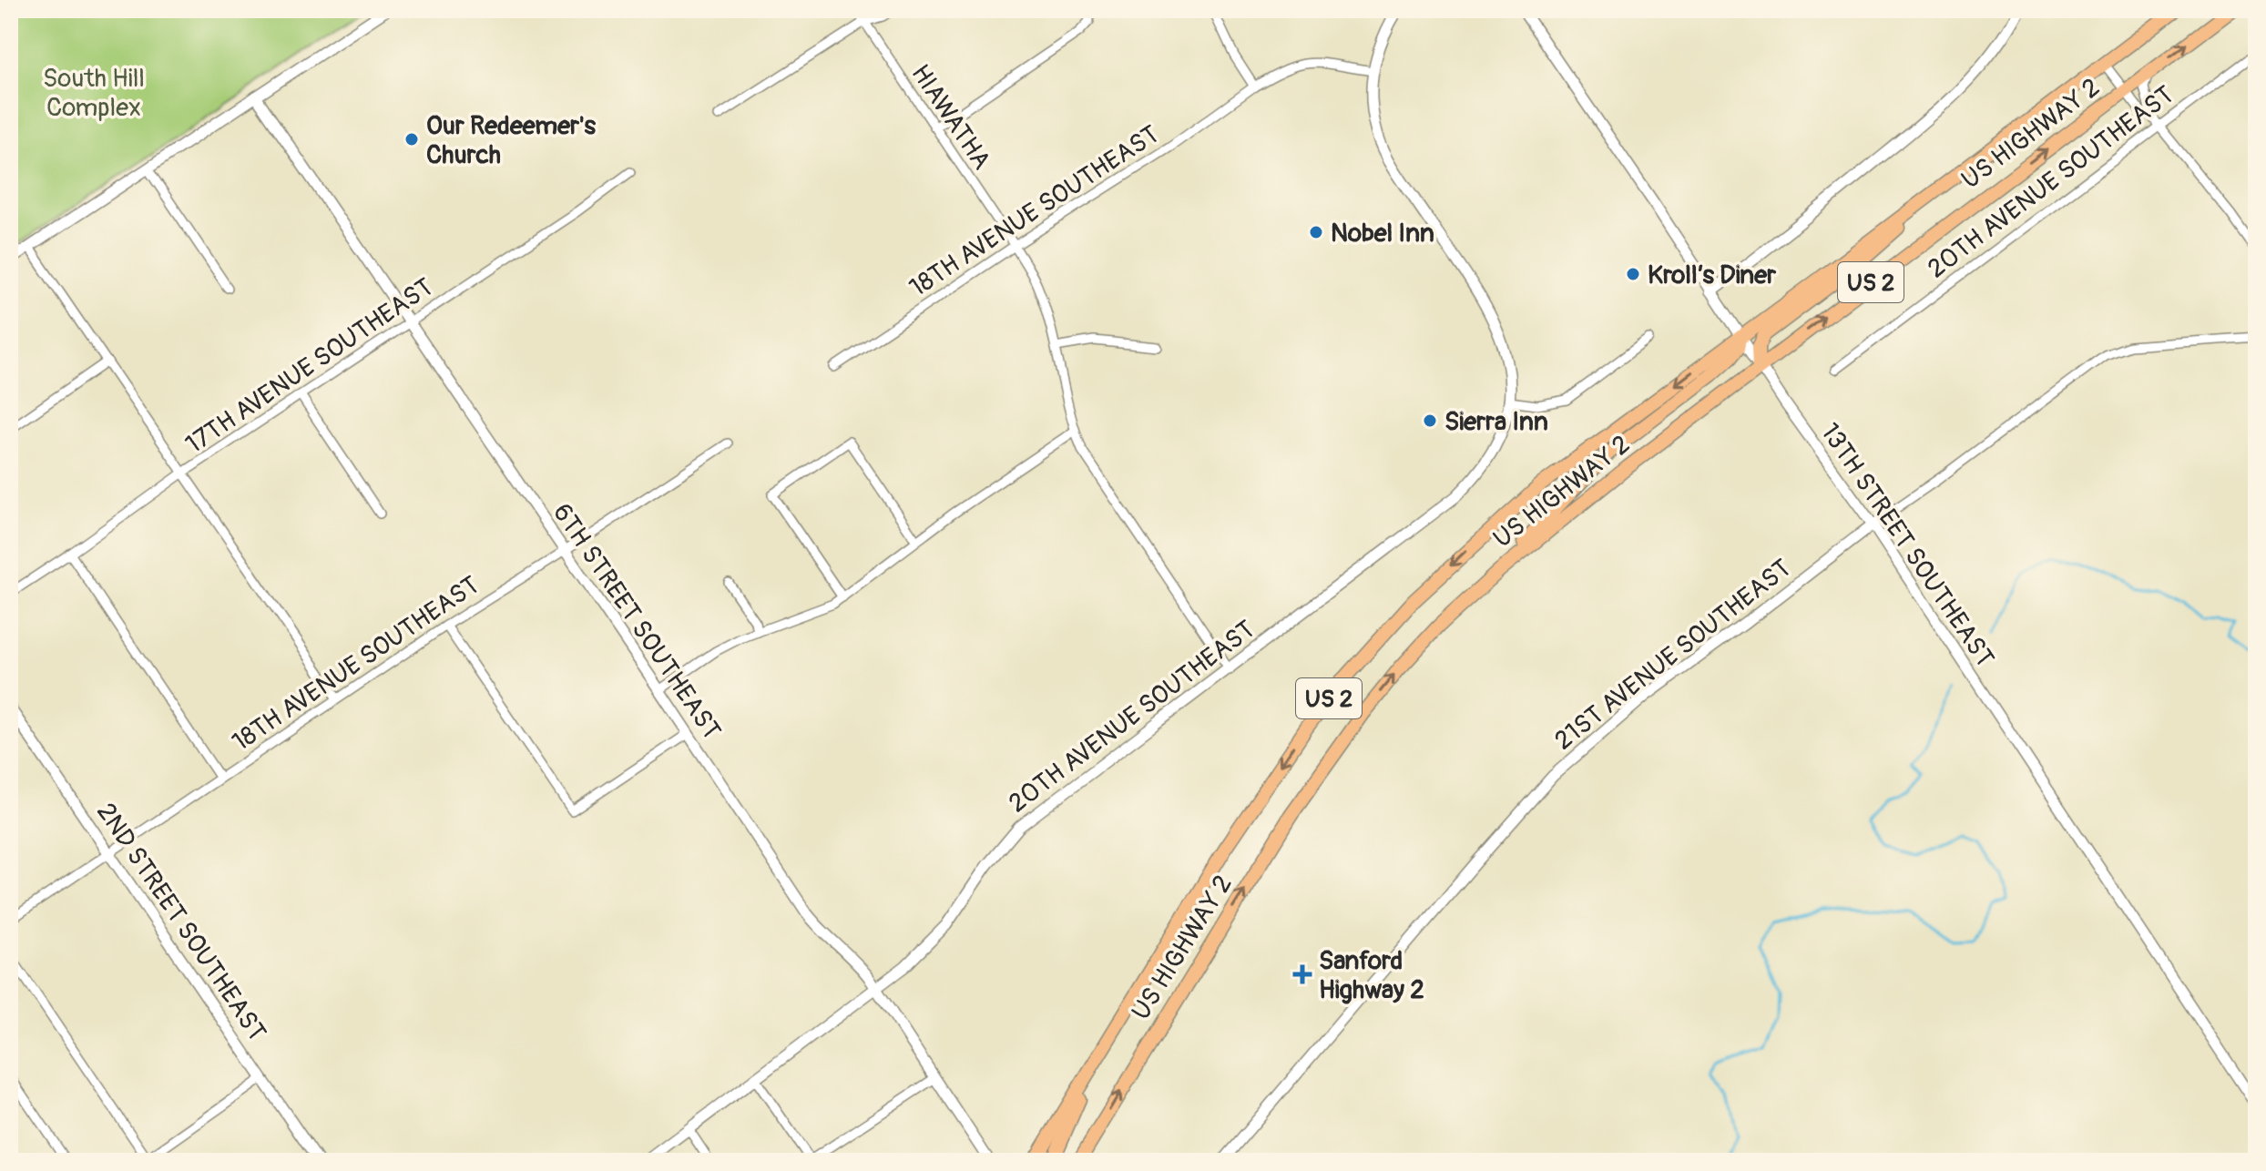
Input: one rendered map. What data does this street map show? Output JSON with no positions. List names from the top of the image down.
{
  "streets": {
    "highway": ["US HIGHWAY 2", "US 2"],
    "street": [
      "HIAWATHA",
      "20TH AVENUE SOUTHEAST",
      "18TH AVENUE SOUTHEAST",
      "17TH AVENUE SOUTHEAST",
      "13TH STREET SOUTHEAST",
      "6TH STREET SOUTHEAST",
      "21ST AVENUE SOUTHEAST",
      "2ND STREET SOUTHEAST"
    ]
  },
  "crossings": [
    ["HIAWATHA", "20TH AVENUE SOUTHEAST"],
    ["HIAWATHA", "18TH AVENUE SOUTHEAST"],
    ["US HIGHWAY 2", "13TH STREET SOUTHEAST"],
    ["20TH AVENUE SOUTHEAST", "6TH STREET SOUTHEAST"],
    ["18TH AVENUE SOUTHEAST", "6TH STREET SOUTHEAST"],
    ["18TH AVENUE SOUTHEAST", "2ND STREET SOUTHEAST"],
    ["17TH AVENUE SOUTHEAST", "6TH STREET SOUTHEAST"],
    ["13TH STREET SOUTHEAST", "21ST AVENUE SOUTHEAST"]
  ],
  "parks": ["South Hill Complex"],
  "places": {
    "other": [
      "Our Redeemer's Church",
      "Nobel Inn",
      "Kroll’s Diner",
      "Sierra Inn"
    ],
    "health": ["Sanford Highway 2"]
  }
}
